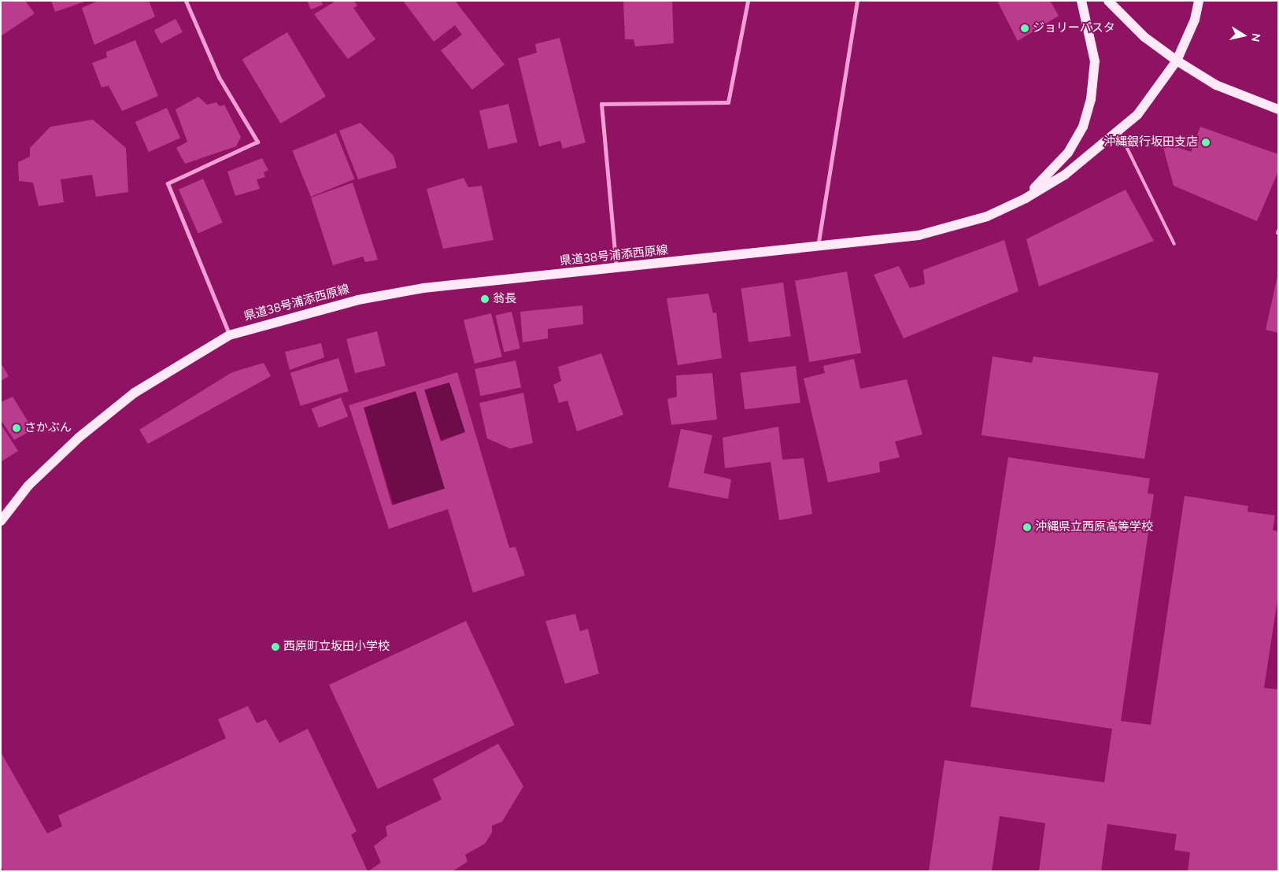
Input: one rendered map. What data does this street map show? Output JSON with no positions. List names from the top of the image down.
{
  "streets": {
    "main road": ["県道38号浦添西原線"]
  },
  "places": [
    "ジョリーパスタ",
    "沖縄銀行坂田支店",
    "翁長",
    "さかぶん",
    "沖縄県立西原高等学校",
    "西原町立坂田小学校"
  ],
  "north": "right"
}
